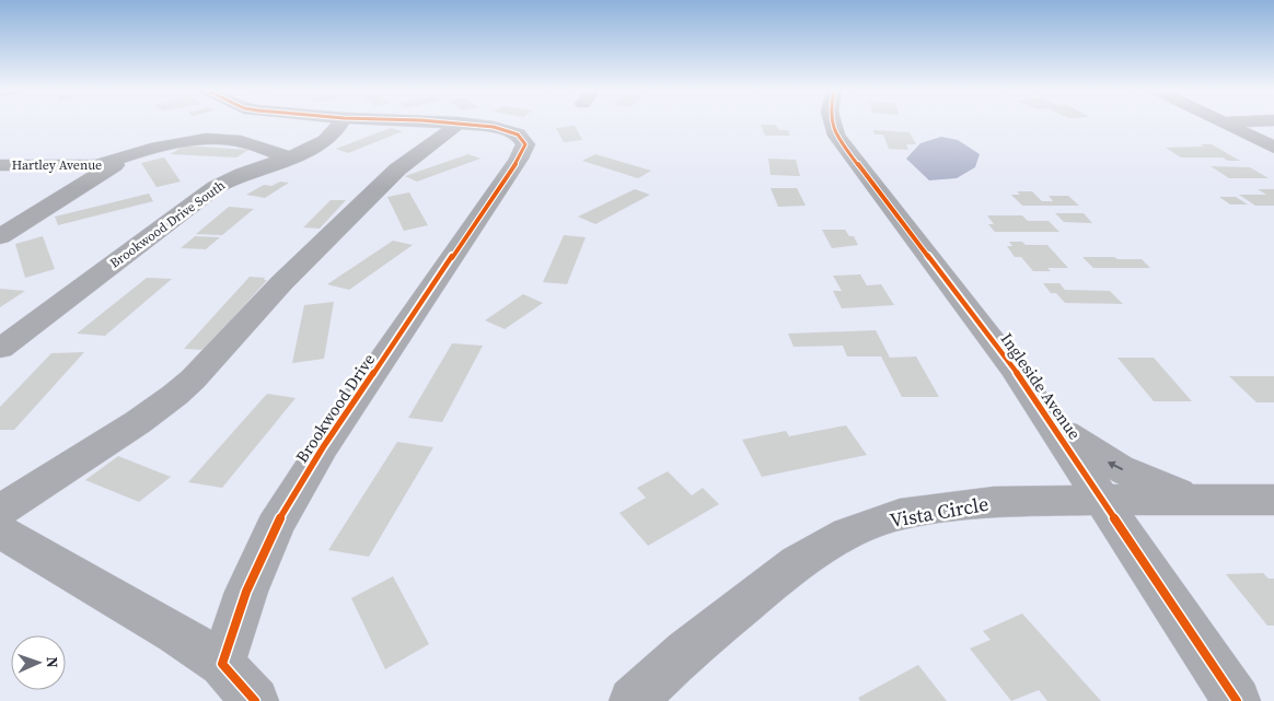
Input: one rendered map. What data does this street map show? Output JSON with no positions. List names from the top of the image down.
{
  "streets": {
    "street": [
      "Hartley Avenue",
      "Brookwood Drive South",
      "Ingleside Avenue",
      "Brookwood Drive",
      "Vista Circle"
    ]
  },
  "crossings": [
    ["Ingleside Avenue", "Vista Circle"]
  ],
  "north": "right"
}
